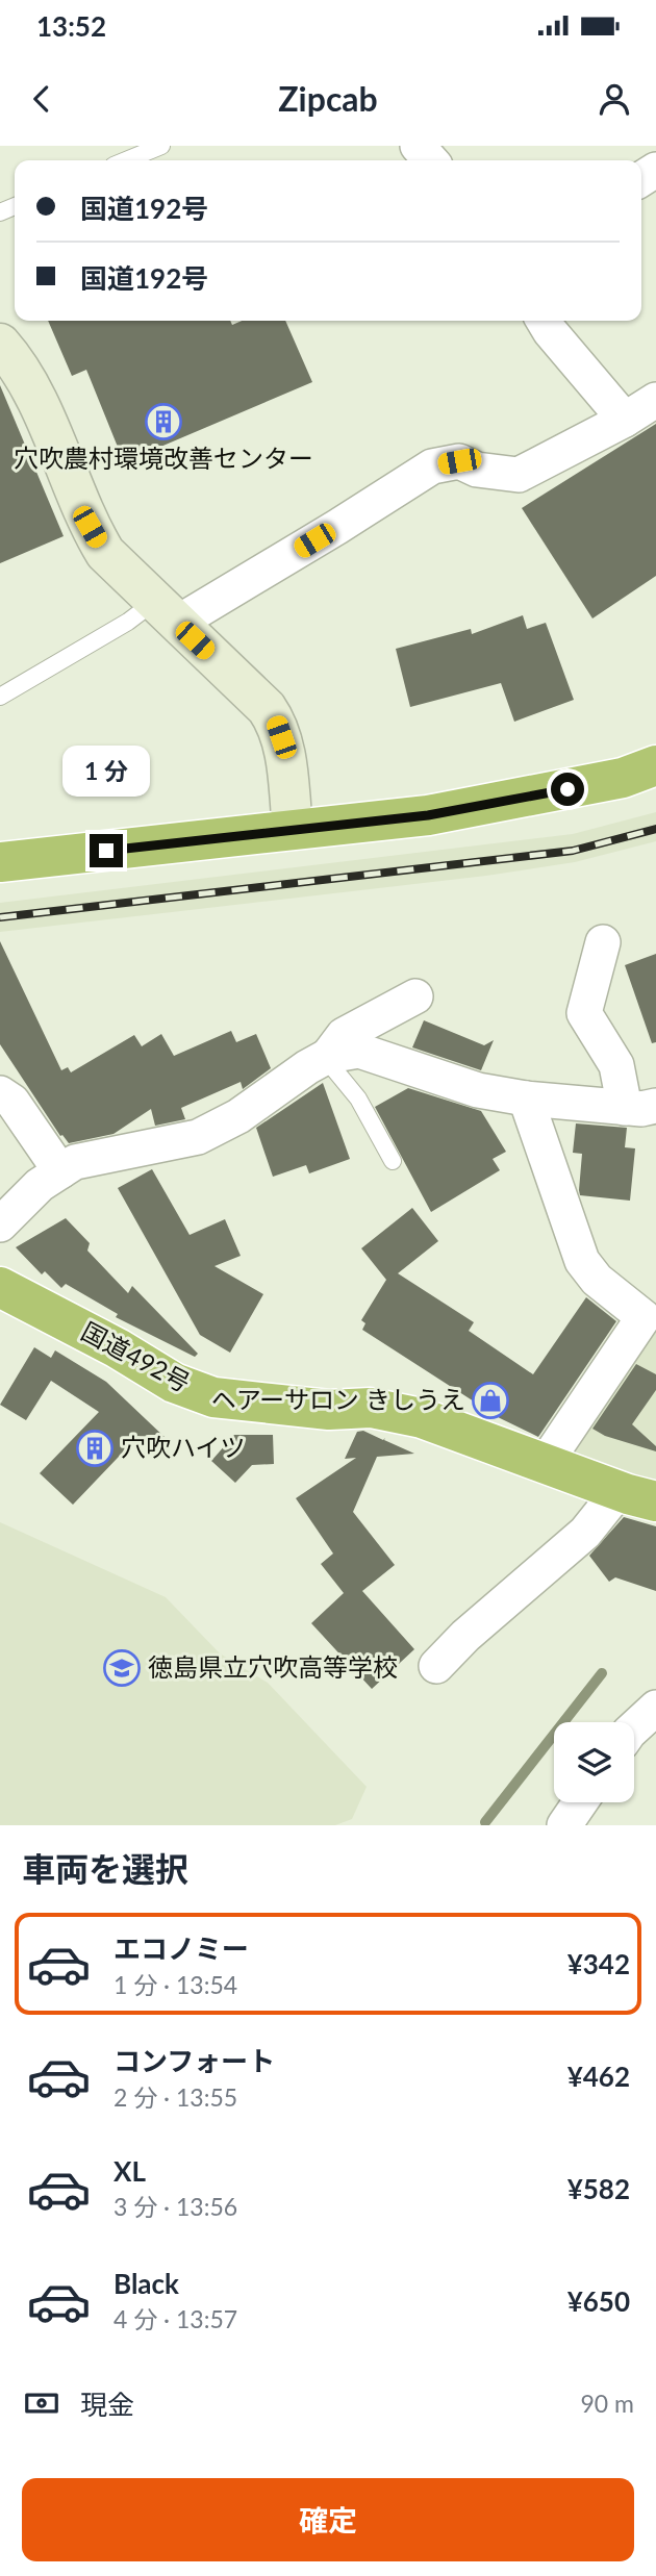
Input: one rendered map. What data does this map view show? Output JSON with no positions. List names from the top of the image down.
{
  "streets": {
    "highway": ["国道492号"]
  },
  "places": {
    "building": ["穴吹農村環境改善センター", "穴吹ハイツ"],
    "shop": ["ヘアーサロン きしうえ"],
    "school or university": ["徳島県立穴吹高等学校"]
  },
  "page": {
    "status": "13:52",
    "header": "Zipcab",
    "banner": ["国道192号", "国道192号"],
    "bubble": "1 分",
    "heading": "車両を選択",
    "list": [
      {
        "name": "エコノミー",
        "note": "1 分 · 13:54",
        "value": "¥342"
      },
      {
        "name": "コンフォート",
        "note": "2 分 · 13:55",
        "value": "¥462"
      },
      {
        "name": "XL",
        "note": "3 分 · 13:56",
        "value": "¥582"
      },
      {
        "name": "Black",
        "note": "4 分 · 13:57",
        "value": "¥650"
      }
    ],
    "pay": ["現金", "90 m"],
    "buttons": "確定"
  }
}
